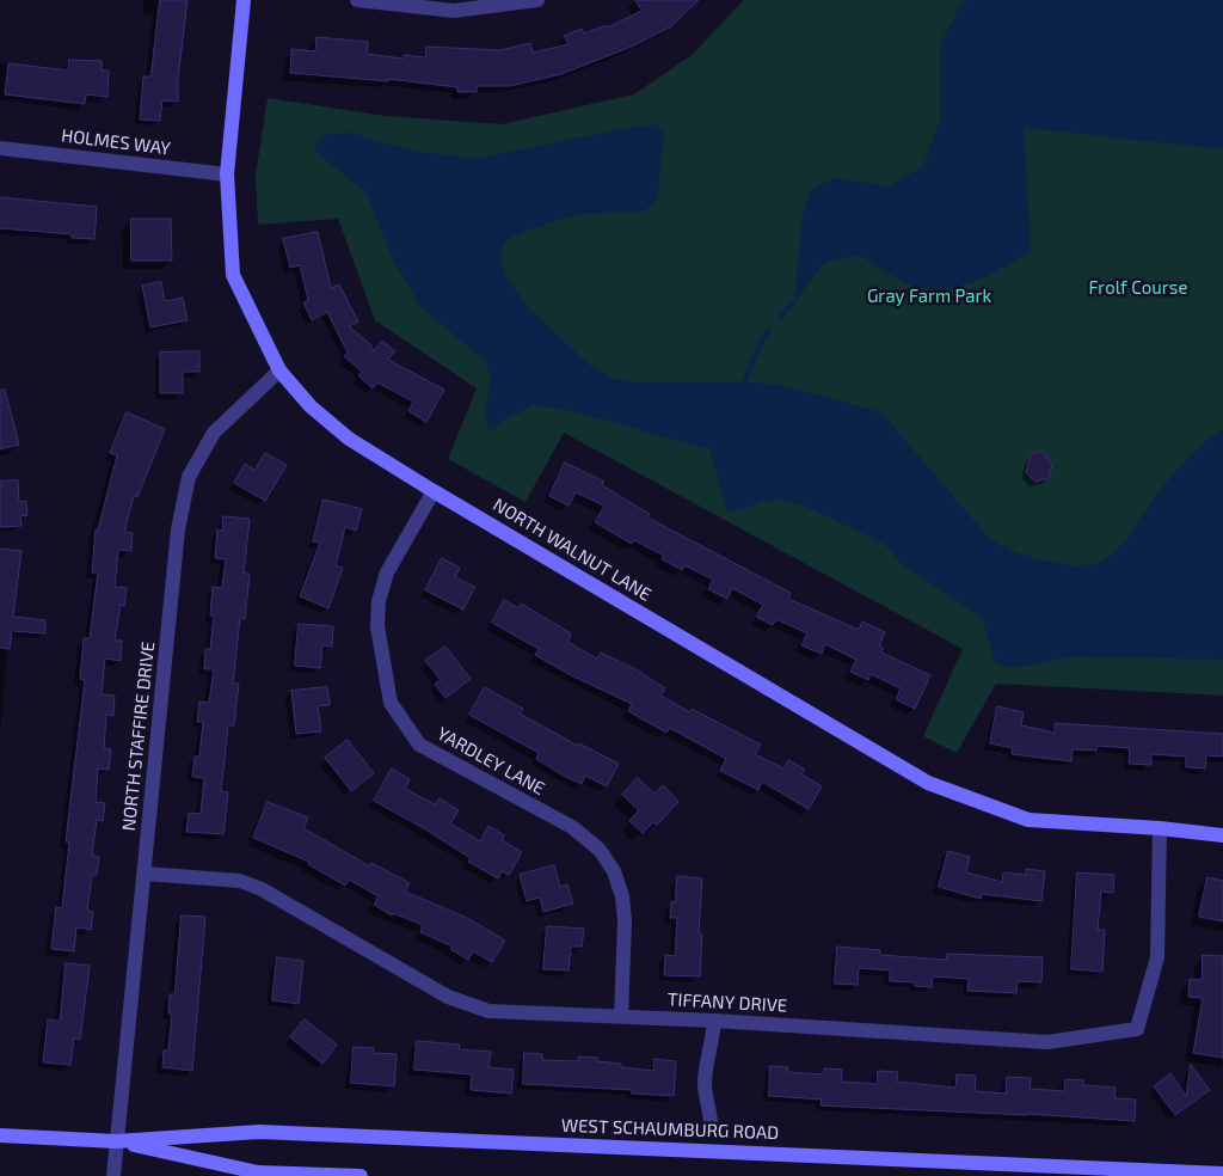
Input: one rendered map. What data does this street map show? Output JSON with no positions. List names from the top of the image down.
{
  "streets": {
    "main road": ["NORTH WALNUT LANE", "WEST SCHAUMBURG ROAD"],
    "street": [
      "HOLMES WAY",
      "NORTH STAFFIRE DRIVE",
      "YARDLEY LANE",
      "TIFFANY DRIVE"
    ]
  },
  "crossings": [
    ["HOLMES WAY", "NORTH WALNUT LANE"],
    ["NORTH WALNUT LANE", "NORTH STAFFIRE DRIVE"],
    ["NORTH WALNUT LANE", "YARDLEY LANE"],
    ["NORTH WALNUT LANE", "TIFFANY DRIVE"],
    ["NORTH STAFFIRE DRIVE", "TIFFANY DRIVE"],
    ["NORTH STAFFIRE DRIVE", "WEST SCHAUMBURG ROAD"],
    ["YARDLEY LANE", "TIFFANY DRIVE"]
  ],
  "parks": ["Frolf Course", "Gray Farm Park"]
}
